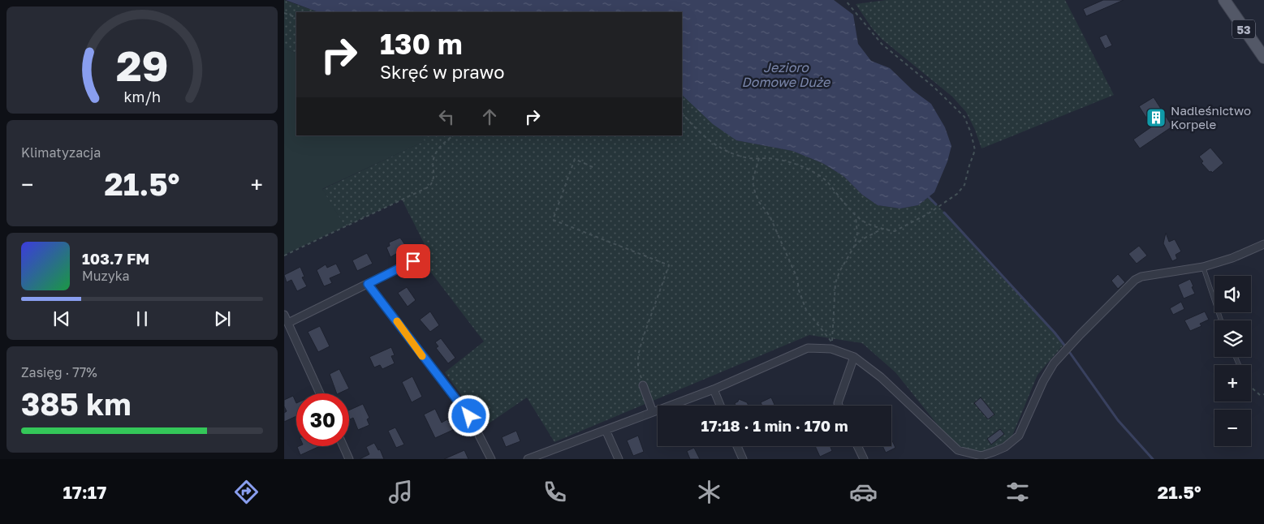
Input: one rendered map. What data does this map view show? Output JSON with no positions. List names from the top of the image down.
{
  "streets": {
    "main road": ["53"]
  },
  "water": ["Jezioro Domowe Duże"],
  "places": {
    "building": ["Nadleśnictwo Korpele"]
  },
  "page": {
    "turn": ["130 m", "Skręć w prawo"],
    "tile": [
      "Klimatyzacja",
      ["Zasięg · 77%", "385 km"]
    ],
    "heat": ["−", "21.5°", "+"],
    "song": ["103.7 FM", "Muzyka"],
    "map_buttons": ["+", "−"],
    "limit": "30",
    "trip": "17:18 · 1 min · 170 m",
    "tabs": ["17:17", "21.5°"],
    "gauge": ["29", "km/h"]
  }
}
